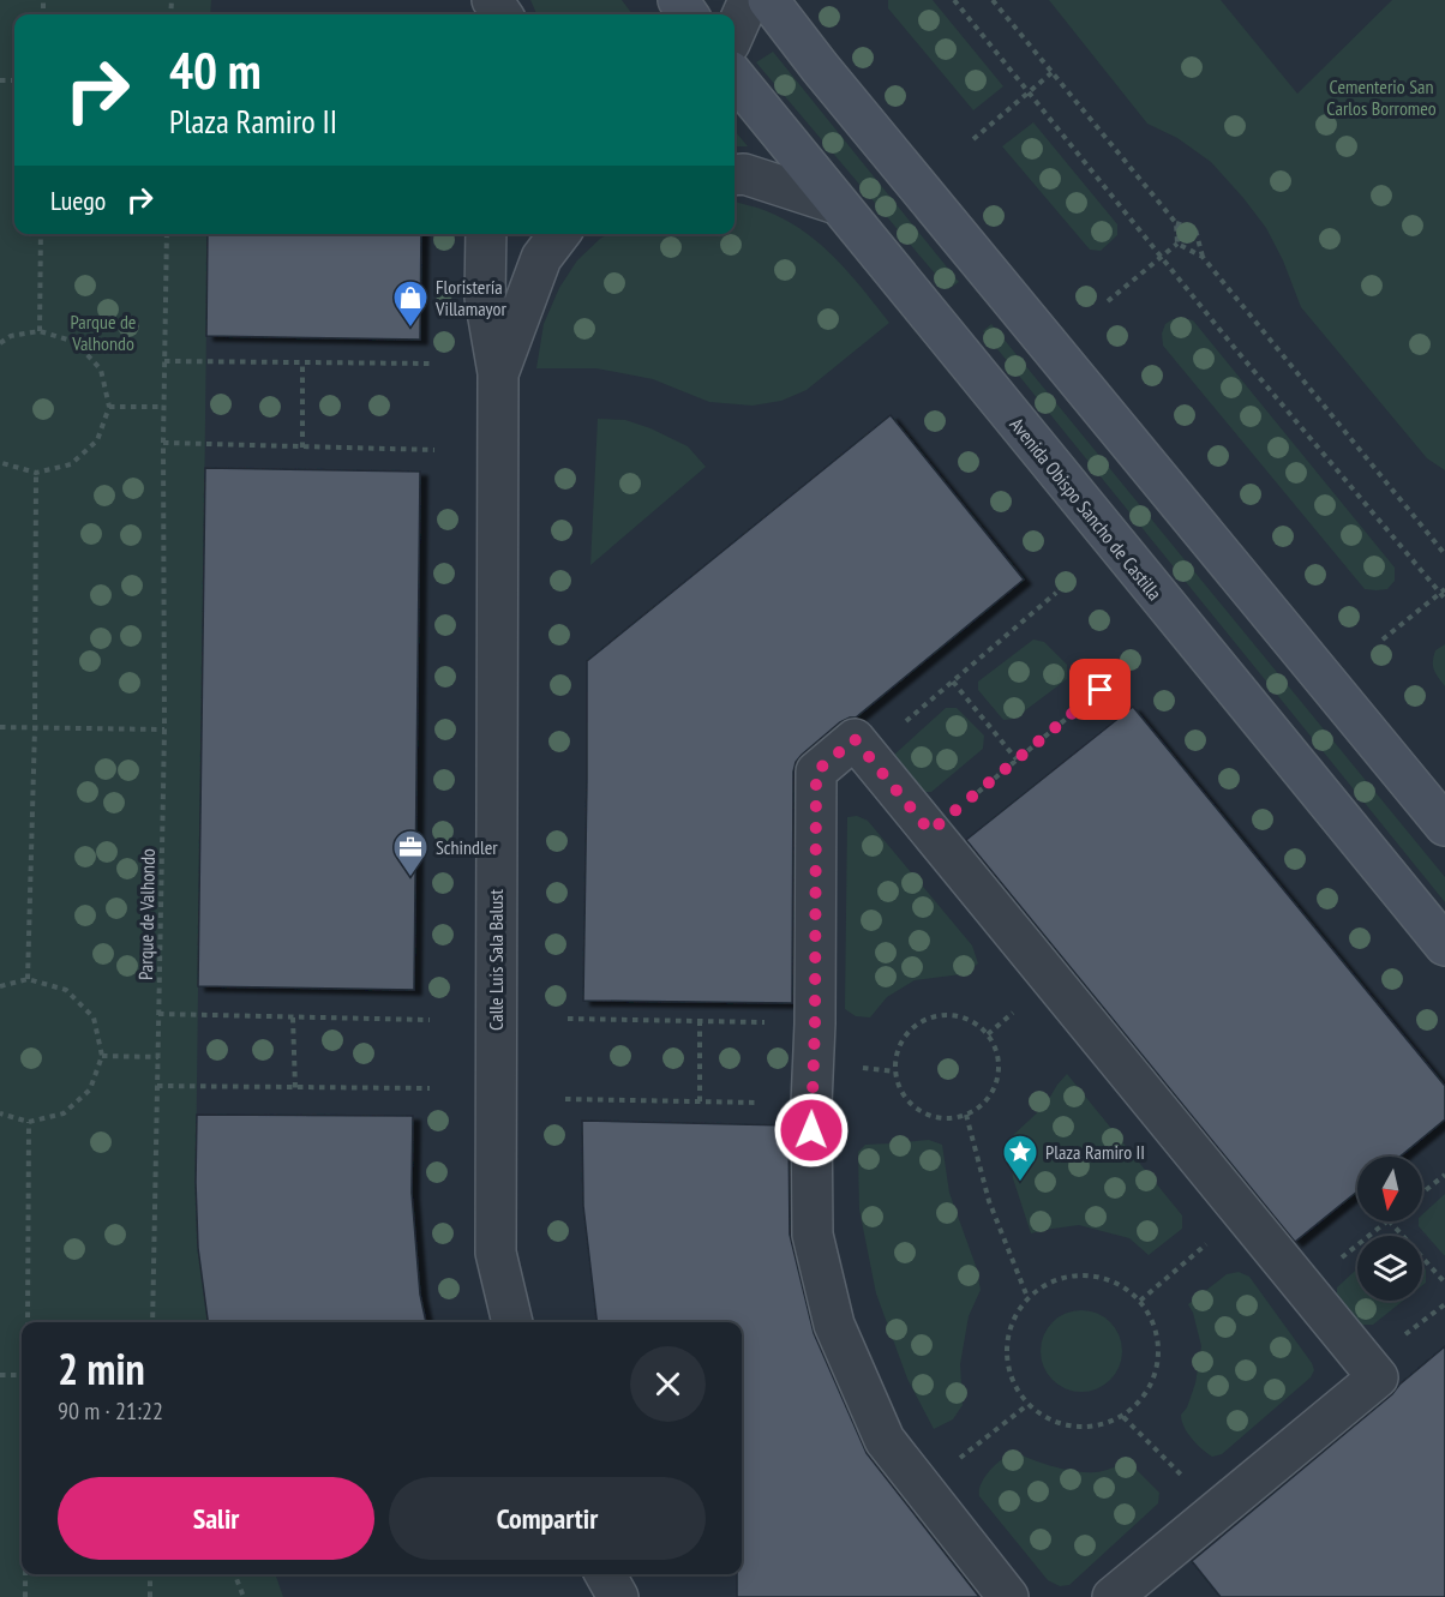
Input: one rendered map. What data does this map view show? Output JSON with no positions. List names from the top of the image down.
{
  "streets": {
    "main road": ["Avenida Obispo Sancho de Castilla"],
    "street": ["Calle Luis Sala Balust"],
    "path": ["Parque de Valhondo"]
  },
  "parks": ["Cementerio San Carlos Borromeo", "Parque de Valhondo"],
  "places": {
    "shop": ["Floristería Villamayor"],
    "office": ["Schindler"],
    "place": ["Plaza Ramiro II"]
  },
  "north": "bottom",
  "page": {
    "turn": ["40 m", "Plaza Ramiro II"],
    "then": "Luego",
    "heading": ["2 min", "90 m · 21:22"],
    "buttons": ["Salir", "Compartir"]
  }
}
